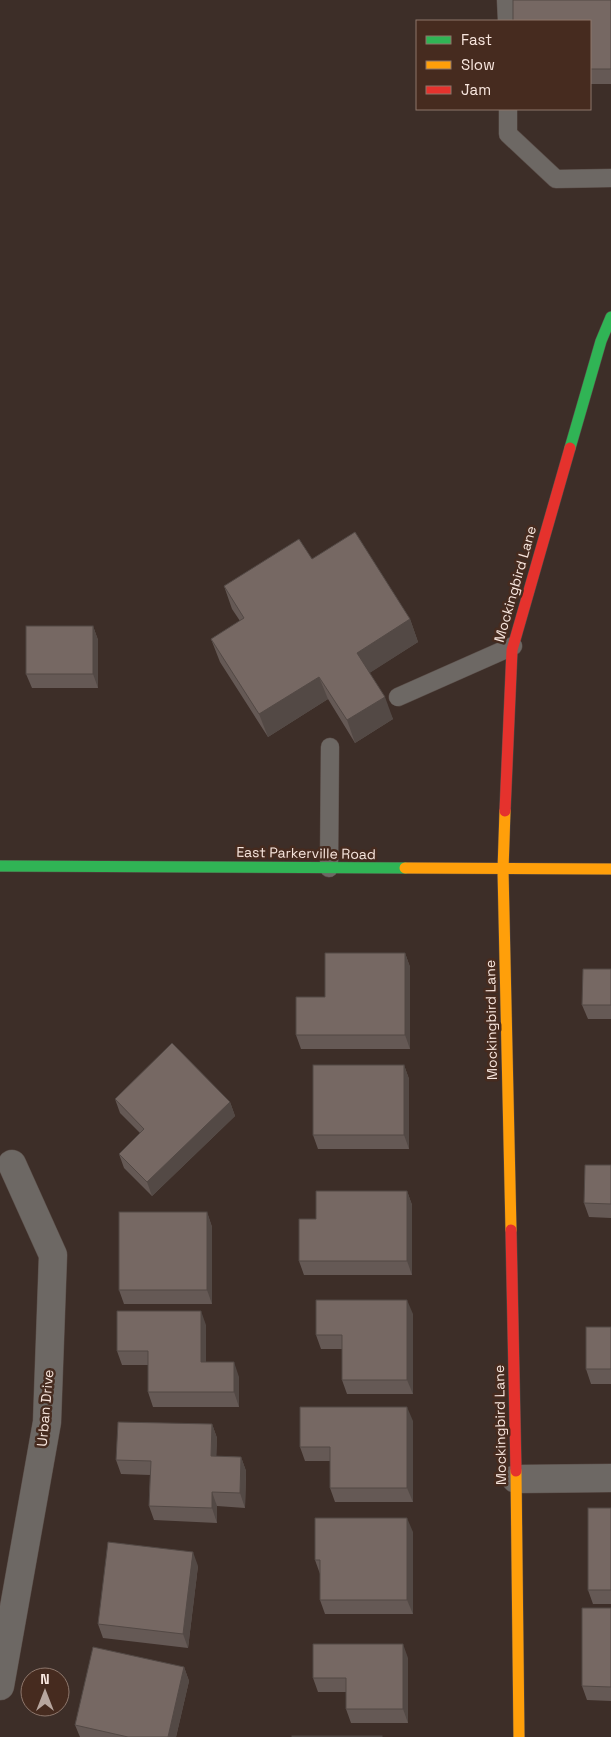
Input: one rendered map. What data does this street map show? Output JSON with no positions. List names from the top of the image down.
{
  "streets": {
    "street": ["Mockingbird Lane", "East Parkerville Road", "Urban Drive"]
  },
  "crossings": [
    ["Mockingbird Lane", "East Parkerville Road"]
  ],
  "legend": ["Fast", "Slow", "Jam"],
  "north": "top"
}
